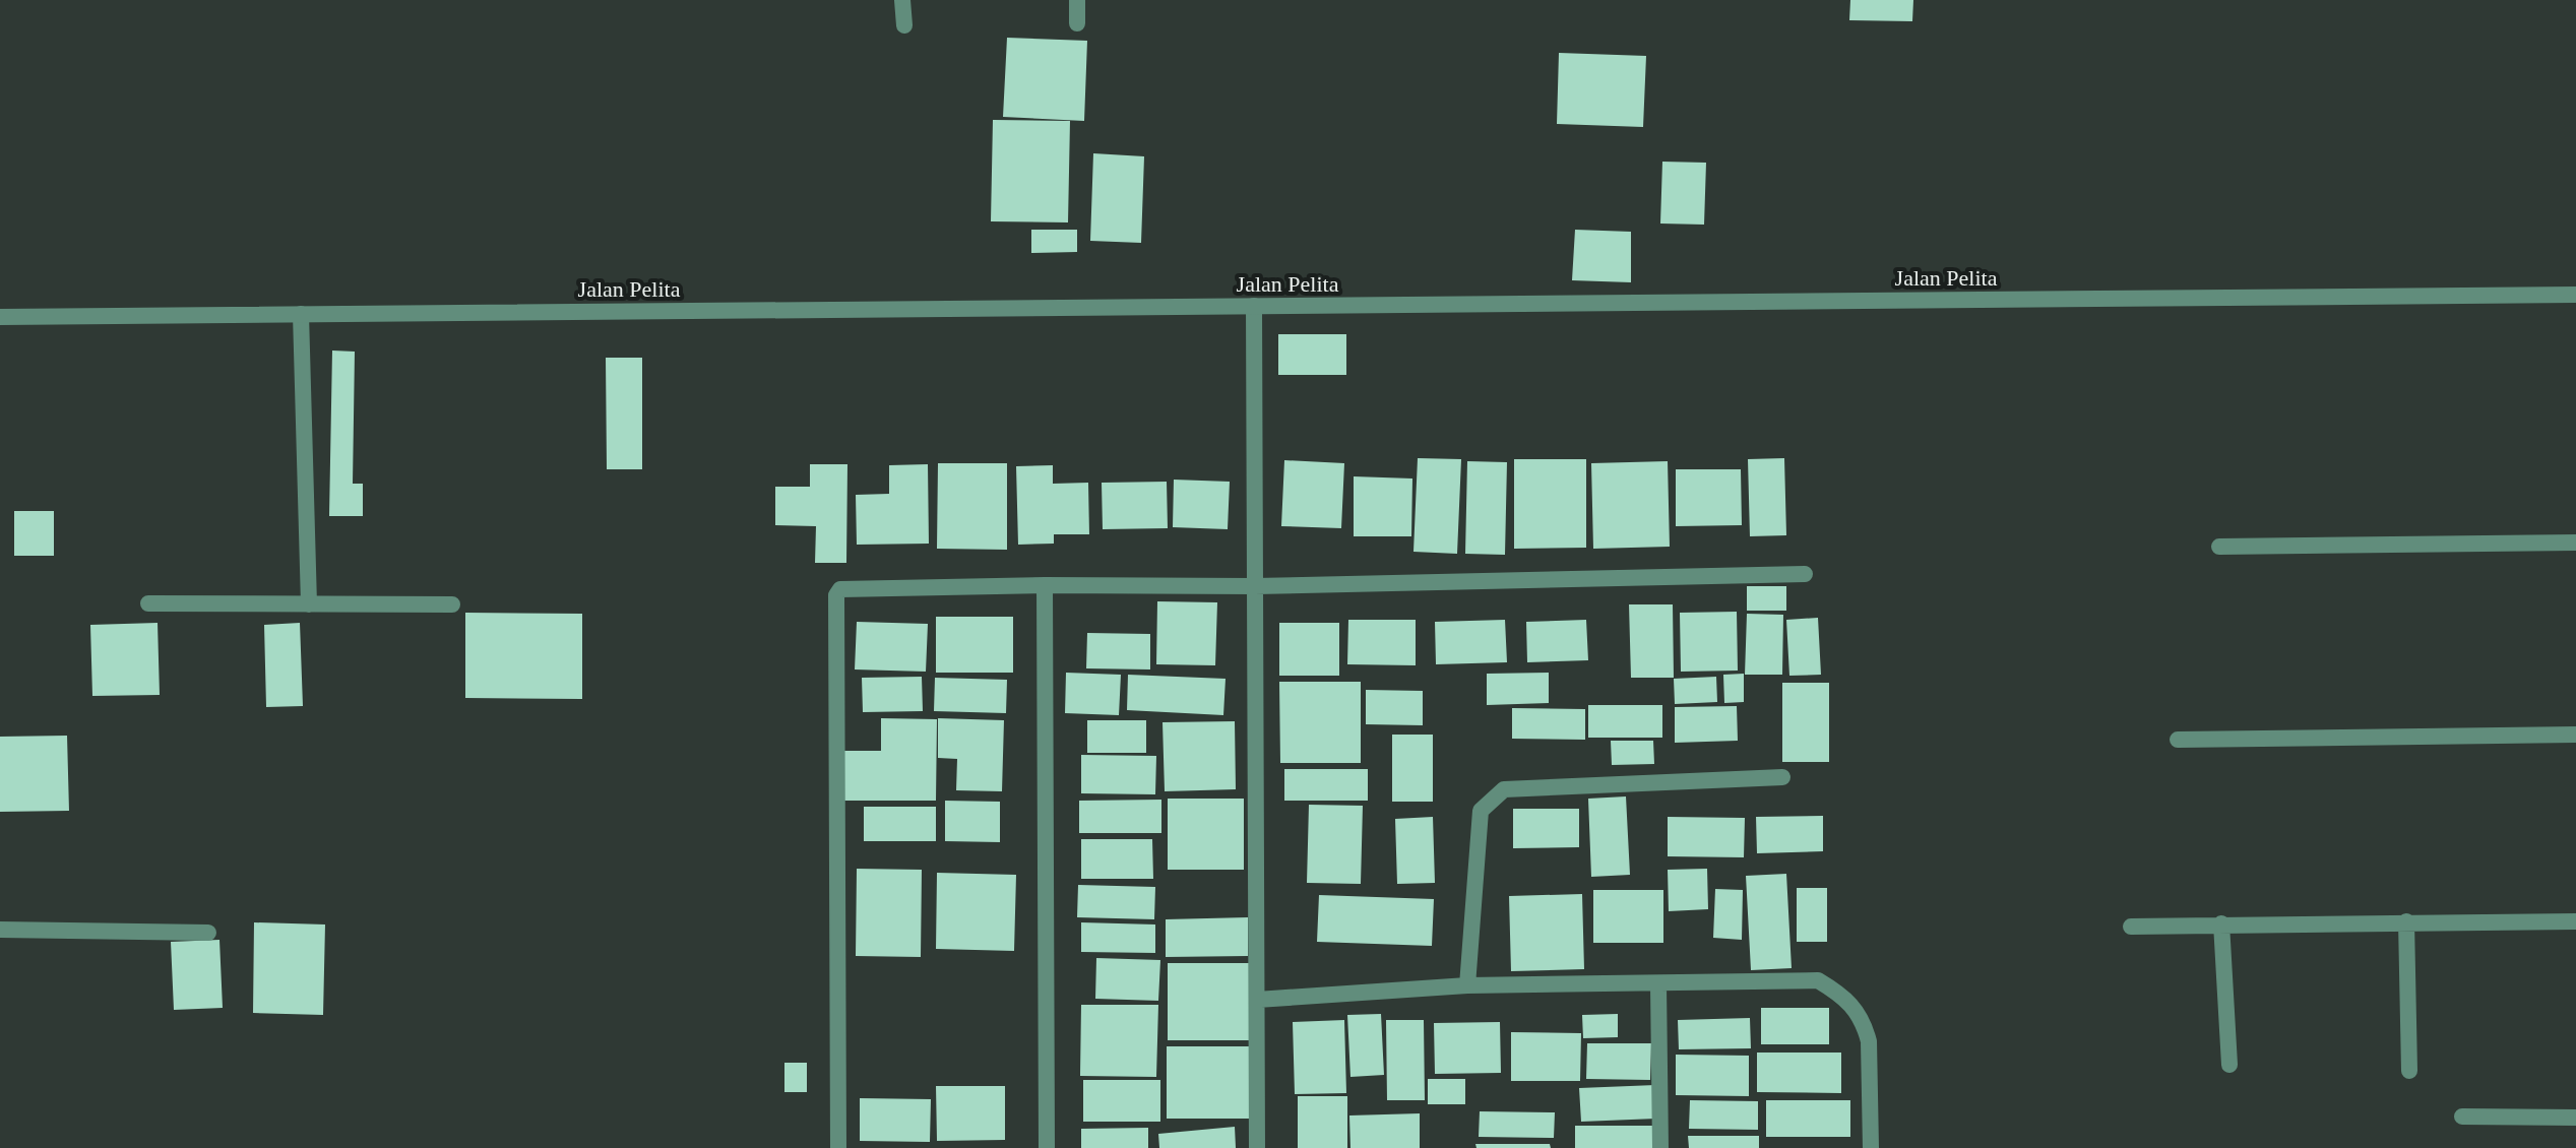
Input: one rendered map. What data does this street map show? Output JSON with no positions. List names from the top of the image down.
{
  "streets": {
    "street": ["Jalan Pelita"]
  }
}
